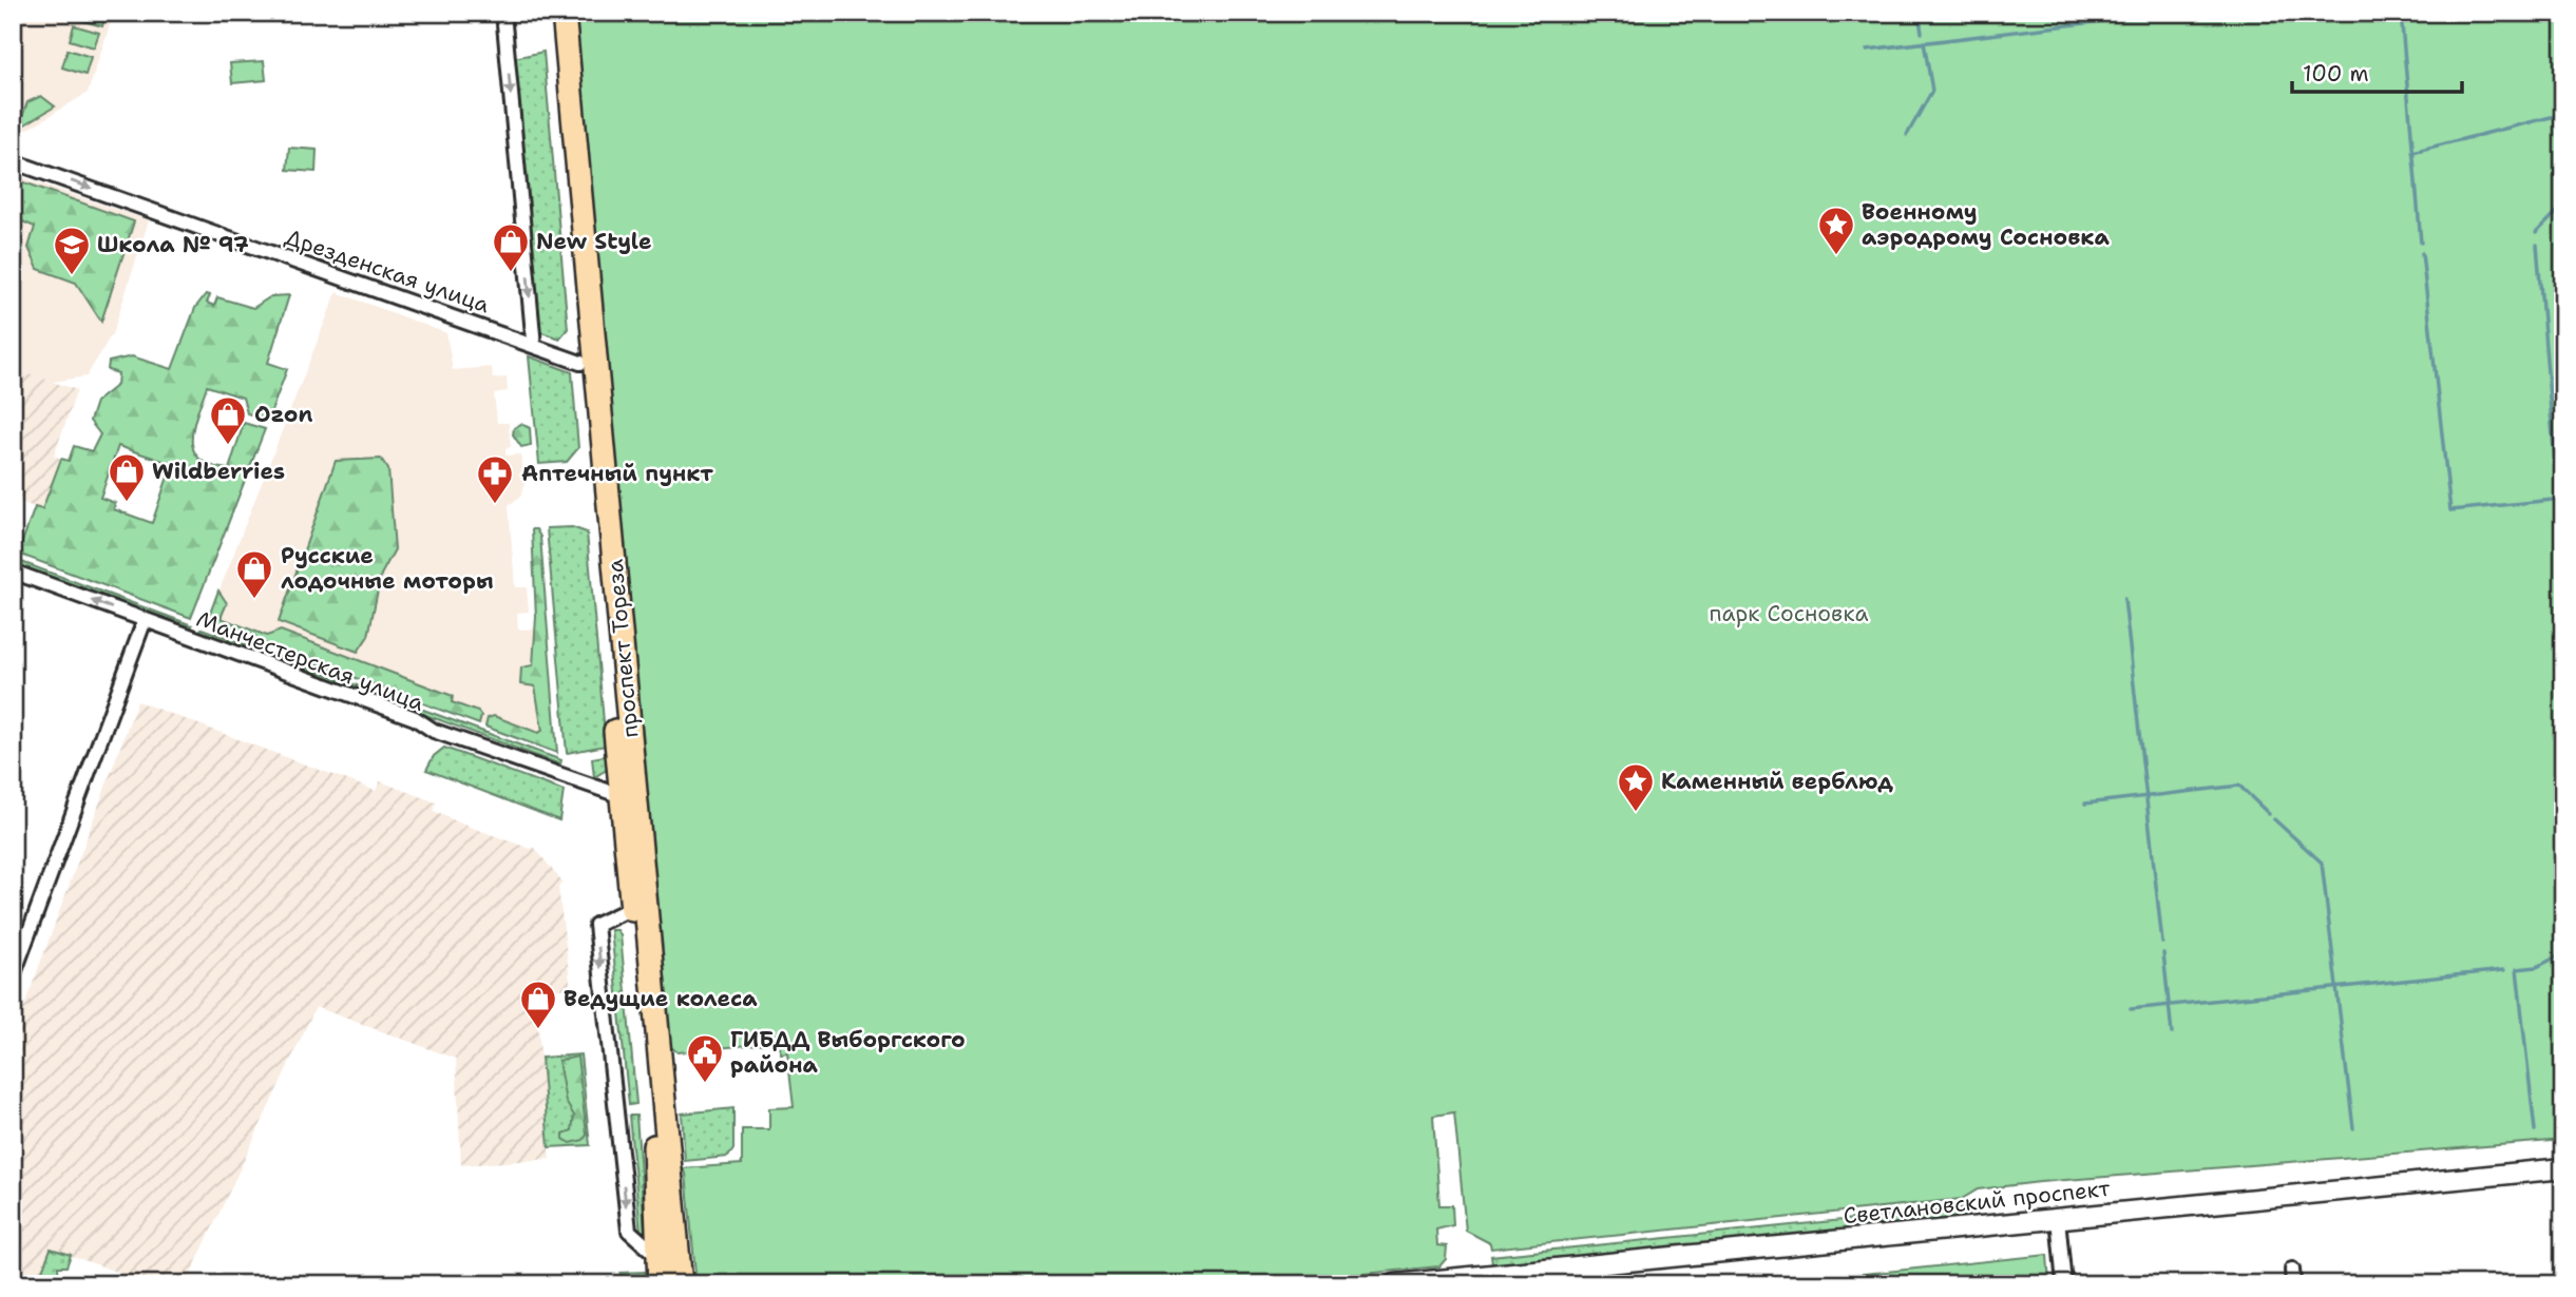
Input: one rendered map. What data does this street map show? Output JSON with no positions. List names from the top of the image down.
{
  "streets": {
    "main road": ["проспект Тореза", "Светлановский проспект"],
    "street": ["Дрезденская улица", "Манчестерская улица"]
  },
  "crossings": [
    ["Дрезденская улица", "проспект Тореза"],
    ["проспект Тореза", "Манчестерская улица"]
  ],
  "one_way": ["Дрезденская улица"],
  "parks": ["парк Сосновка"],
  "places": {
    "place": ["Военному аэродрому Сосновка", "Каменный верблюд"],
    "shop": [
      "New Style",
      "Ozon",
      "Wildberries",
      "Русские лодочные моторы",
      "Ведущие колеса"
    ],
    "school or university": ["Школа № 97"],
    "pharmacy": ["Аптечный пункт"],
    "public building": ["ГИБДД Выборгского района"]
  },
  "scale_bar": "100 m"
}
